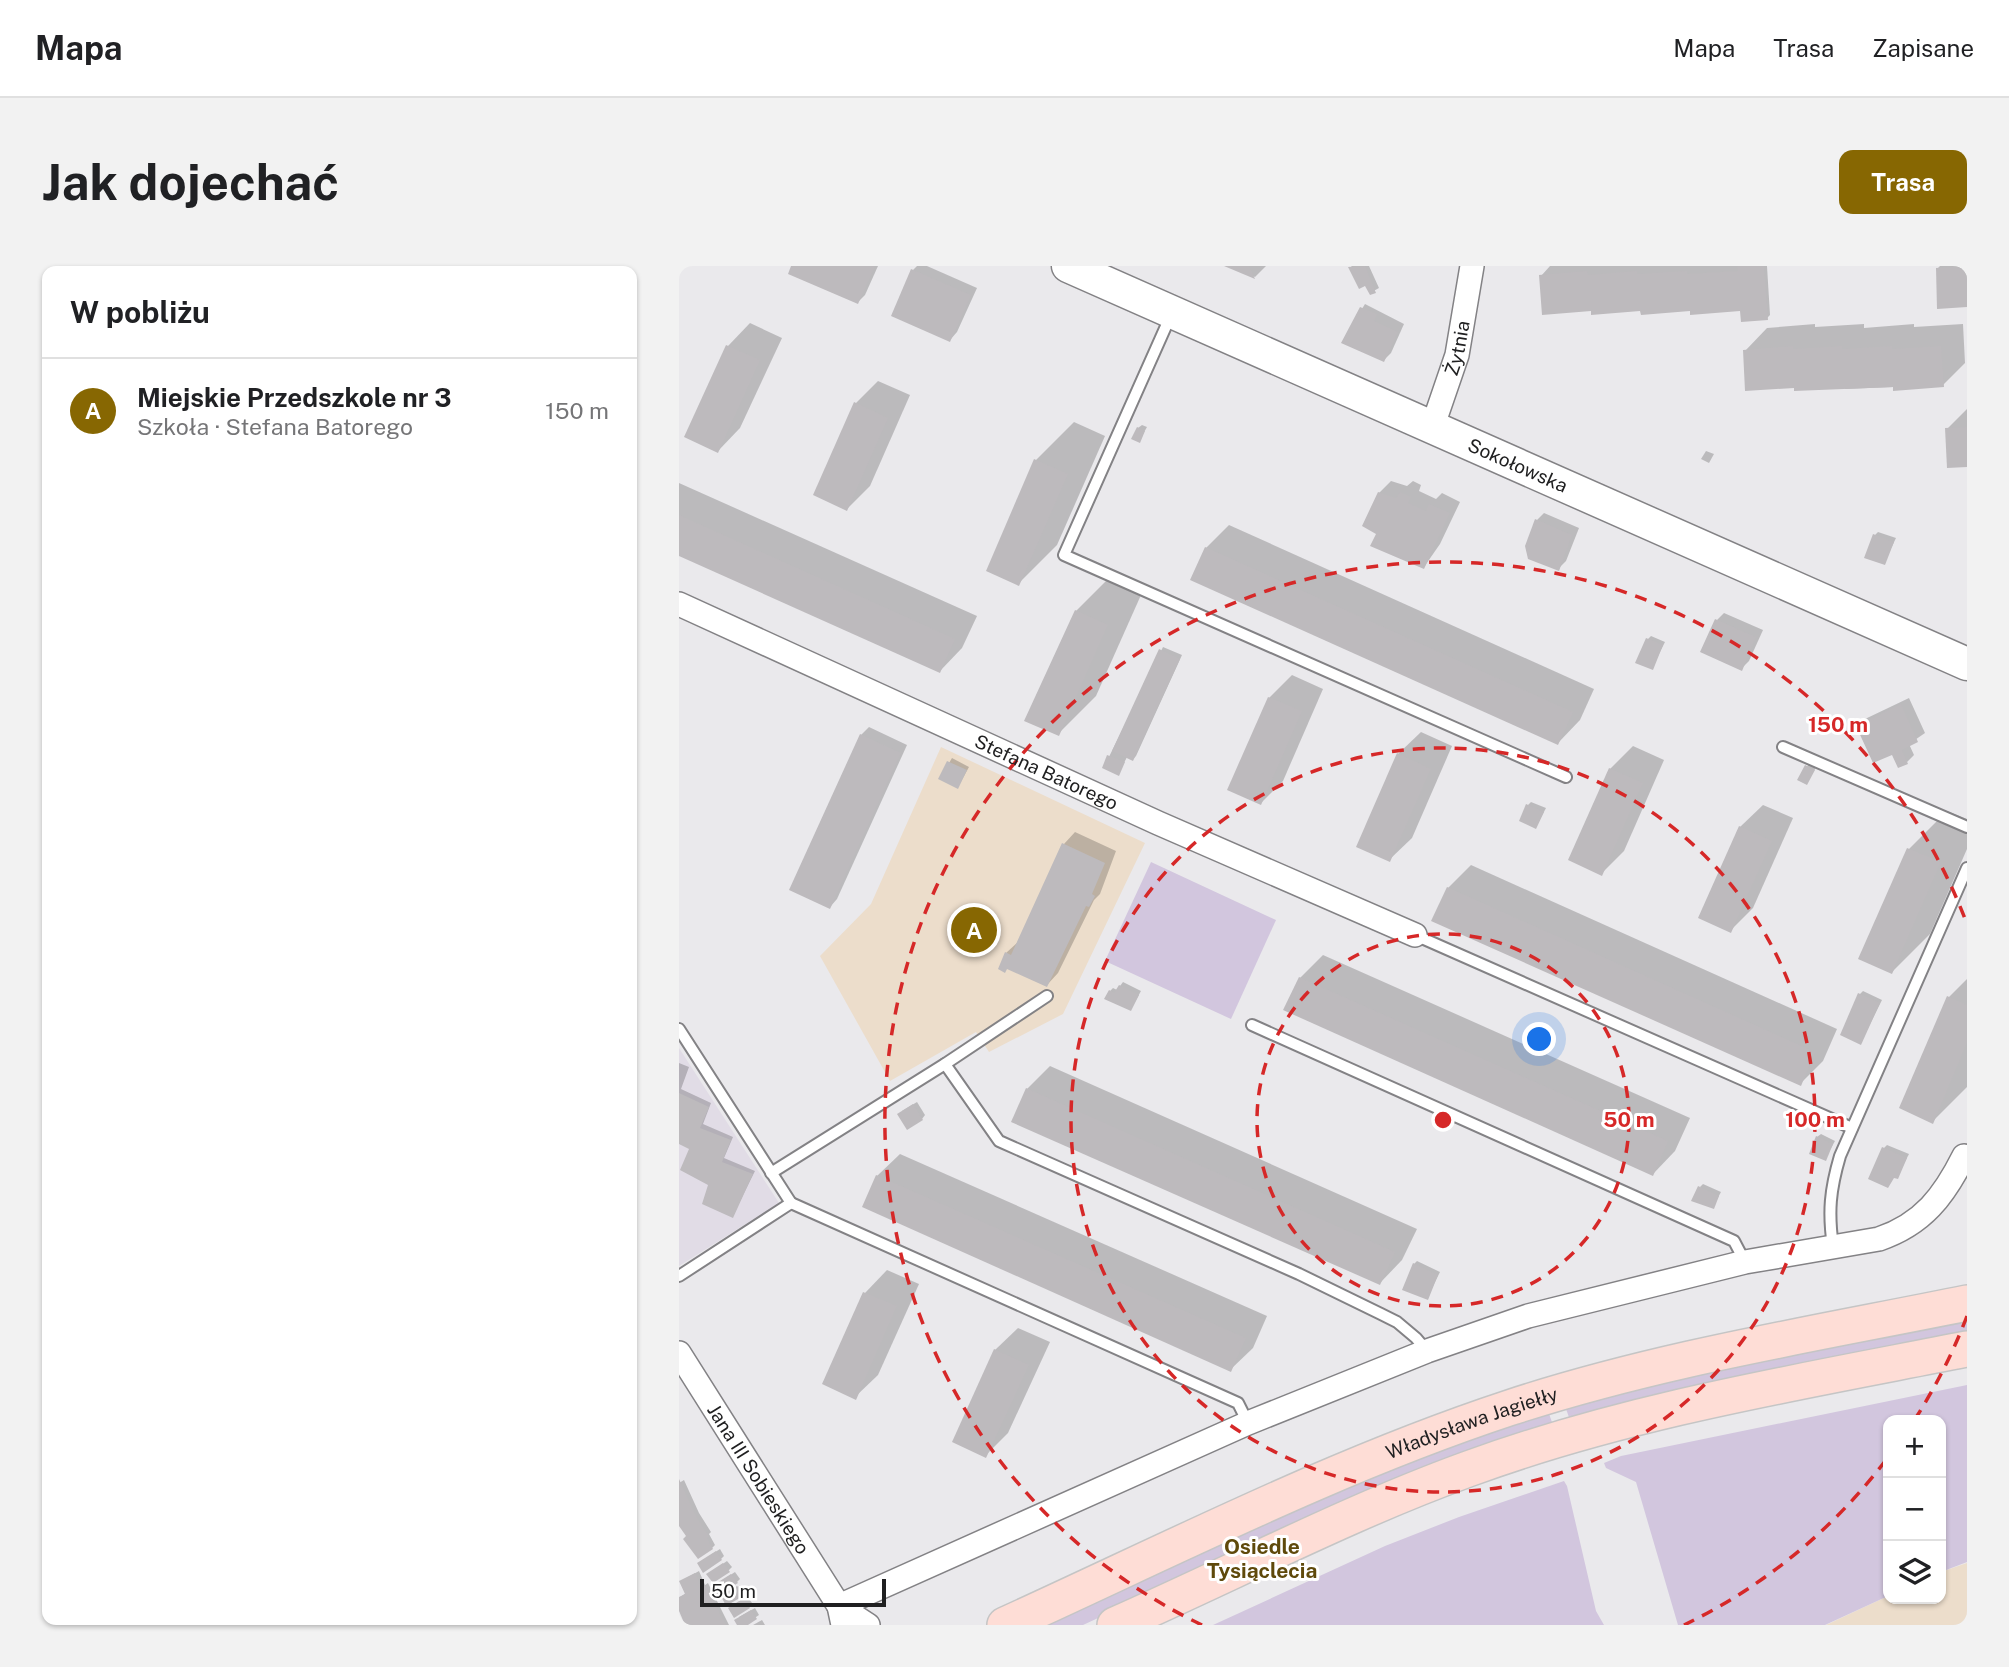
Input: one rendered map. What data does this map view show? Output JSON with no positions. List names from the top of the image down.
{
  "streets": {
    "main road": ["Władysława Jagiełły"],
    "street": [
      "Żytnia",
      "Sokołowska",
      "Stefana Batorego",
      "Jana III Sobieskiego"
    ]
  },
  "crossings": [
    ["Żytnia", "Sokołowska"]
  ],
  "districts": ["Osiedle Tysiąclecia"],
  "scale_bar": "50 m",
  "page": {
    "header": "Mapa",
    "nav": ["Mapa", "Trasa", "Zapisane"],
    "buttons": "Trasa",
    "title": "Jak dojechać",
    "heading": "W pobliżu",
    "list": [
      {
        "mark": "A",
        "name": "Miejskie Przedszkole nr 3",
        "note": "Szkoła · Stefana Batorego",
        "value": "150 m"
      }
    ],
    "pins": "A",
    "map_buttons": ["+", "−"],
    "scale": "50 m"
  },
  "rings": ["150 m", "50 m", "100 m"]
}
